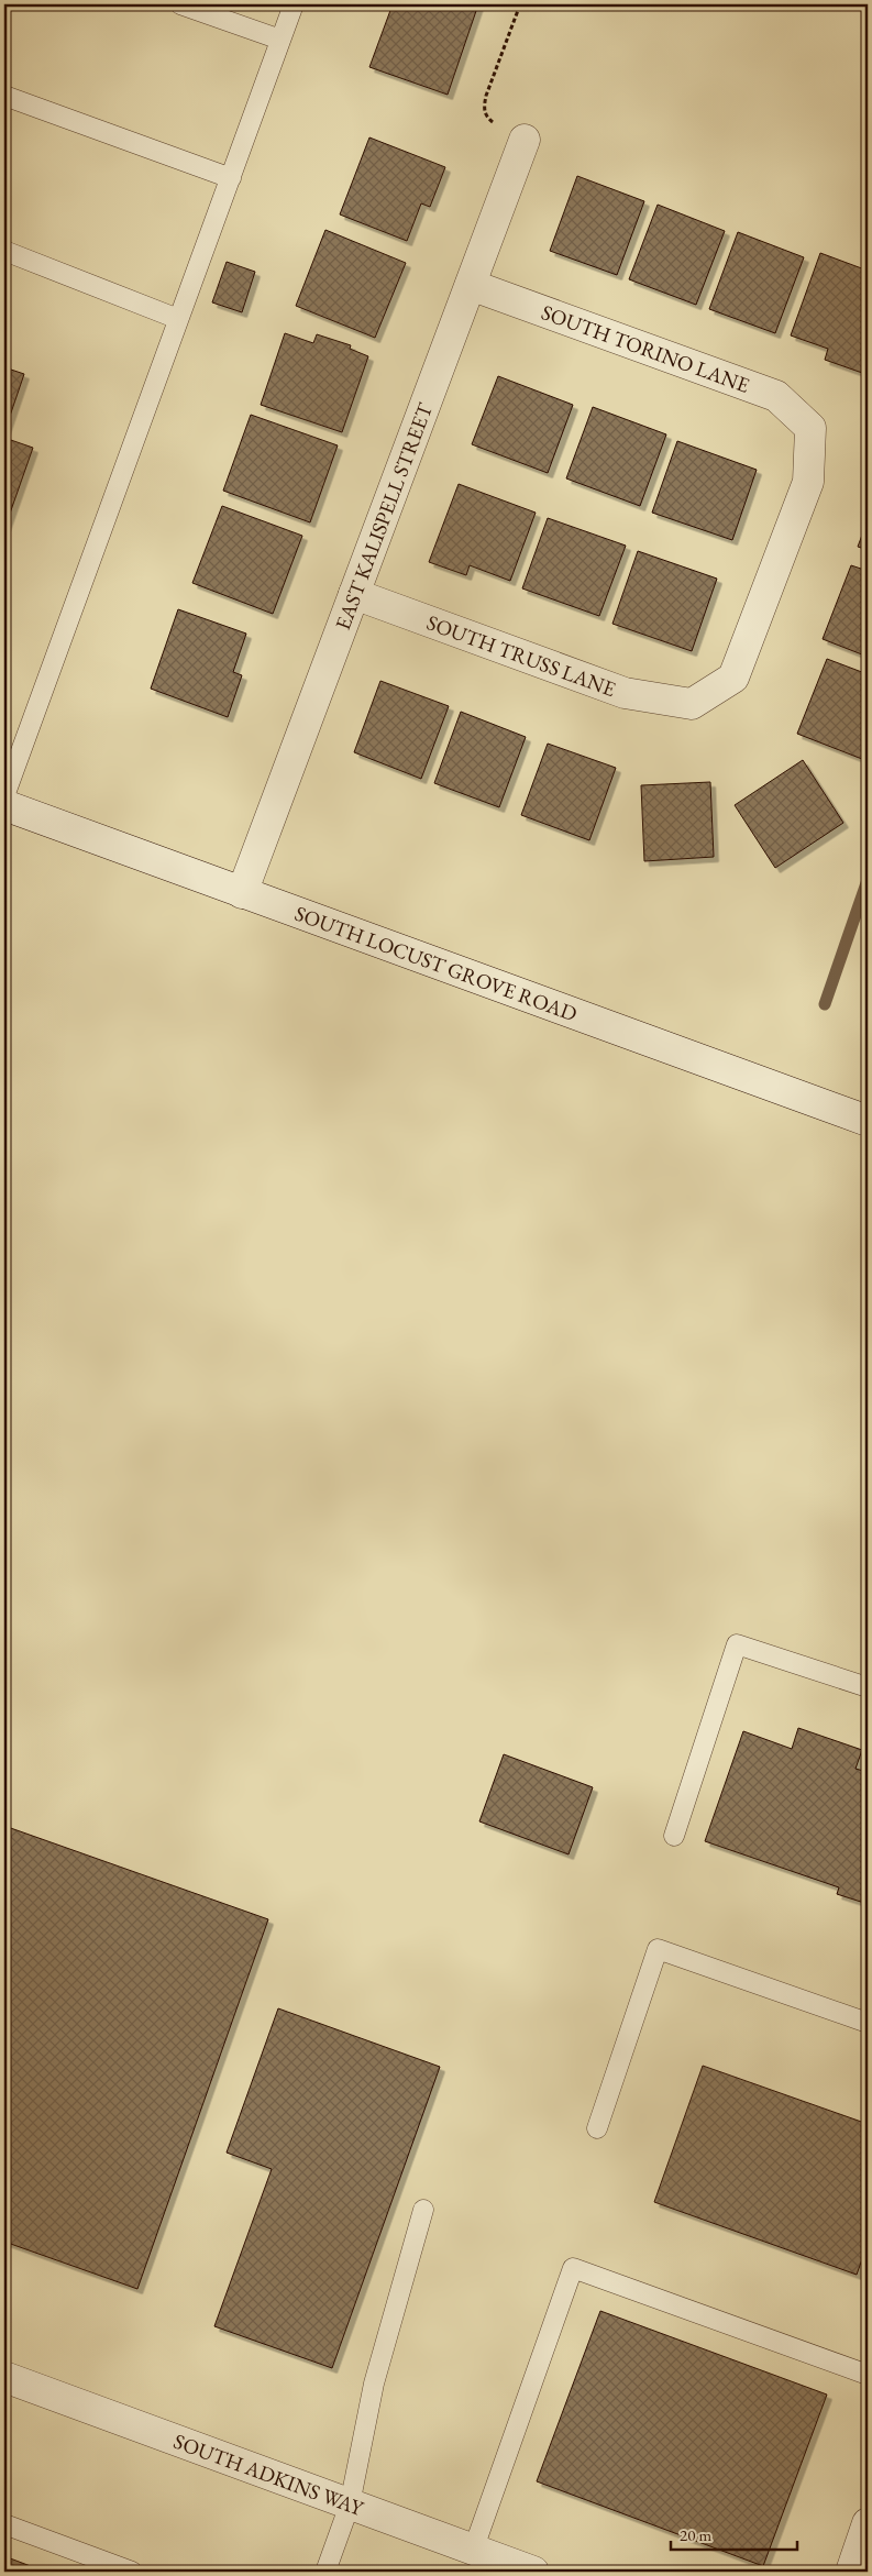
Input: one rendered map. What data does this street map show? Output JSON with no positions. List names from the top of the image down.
{
  "streets": {
    "street": [
      "SOUTH TORINO LANE",
      "EAST KALISPELL STREET",
      "SOUTH TRUSS LANE",
      "SOUTH LOCUST GROVE ROAD",
      "SOUTH ADKINS WAY"
    ]
  },
  "crossings": [
    ["SOUTH TORINO LANE", "EAST KALISPELL STREET"],
    ["SOUTH TORINO LANE", "SOUTH TRUSS LANE"],
    ["EAST KALISPELL STREET", "SOUTH TRUSS LANE"],
    ["EAST KALISPELL STREET", "SOUTH LOCUST GROVE ROAD"]
  ],
  "scale_bar": "20 m"
}
